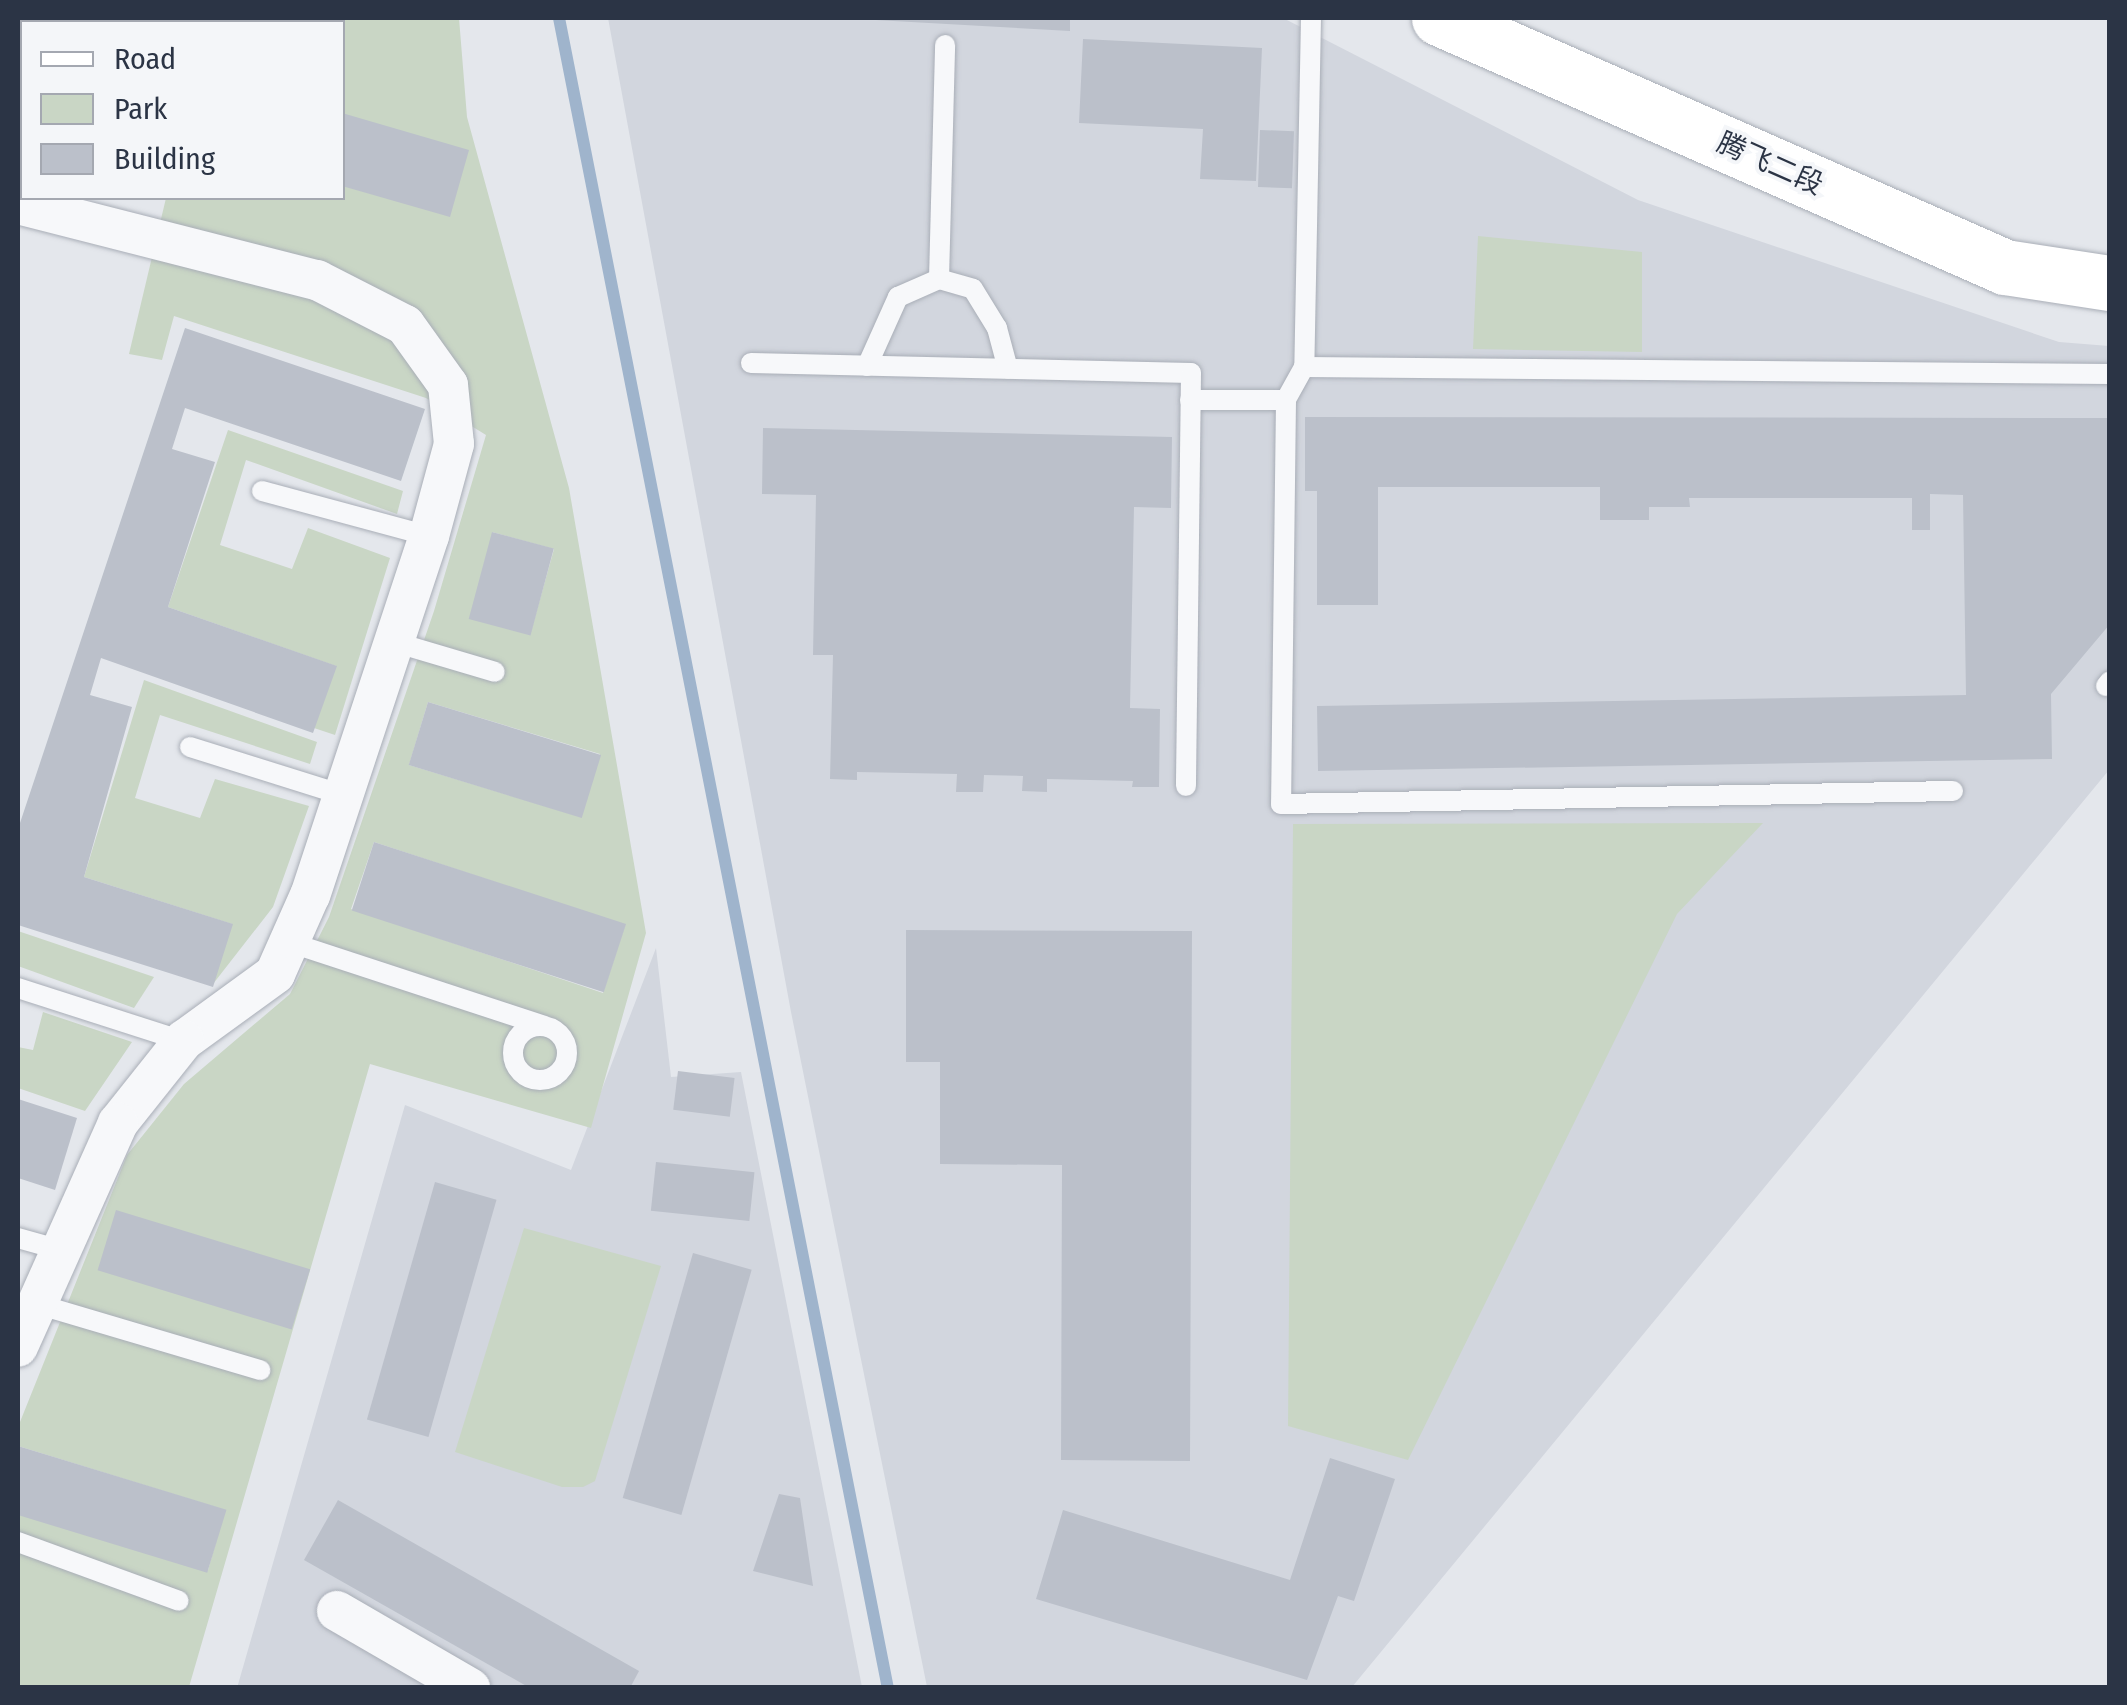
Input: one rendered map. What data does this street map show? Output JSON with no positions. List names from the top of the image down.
{
  "streets": {
    "street": ["腾飞二段"]
  },
  "legend": ["Road", "Park", "Building"]
}
